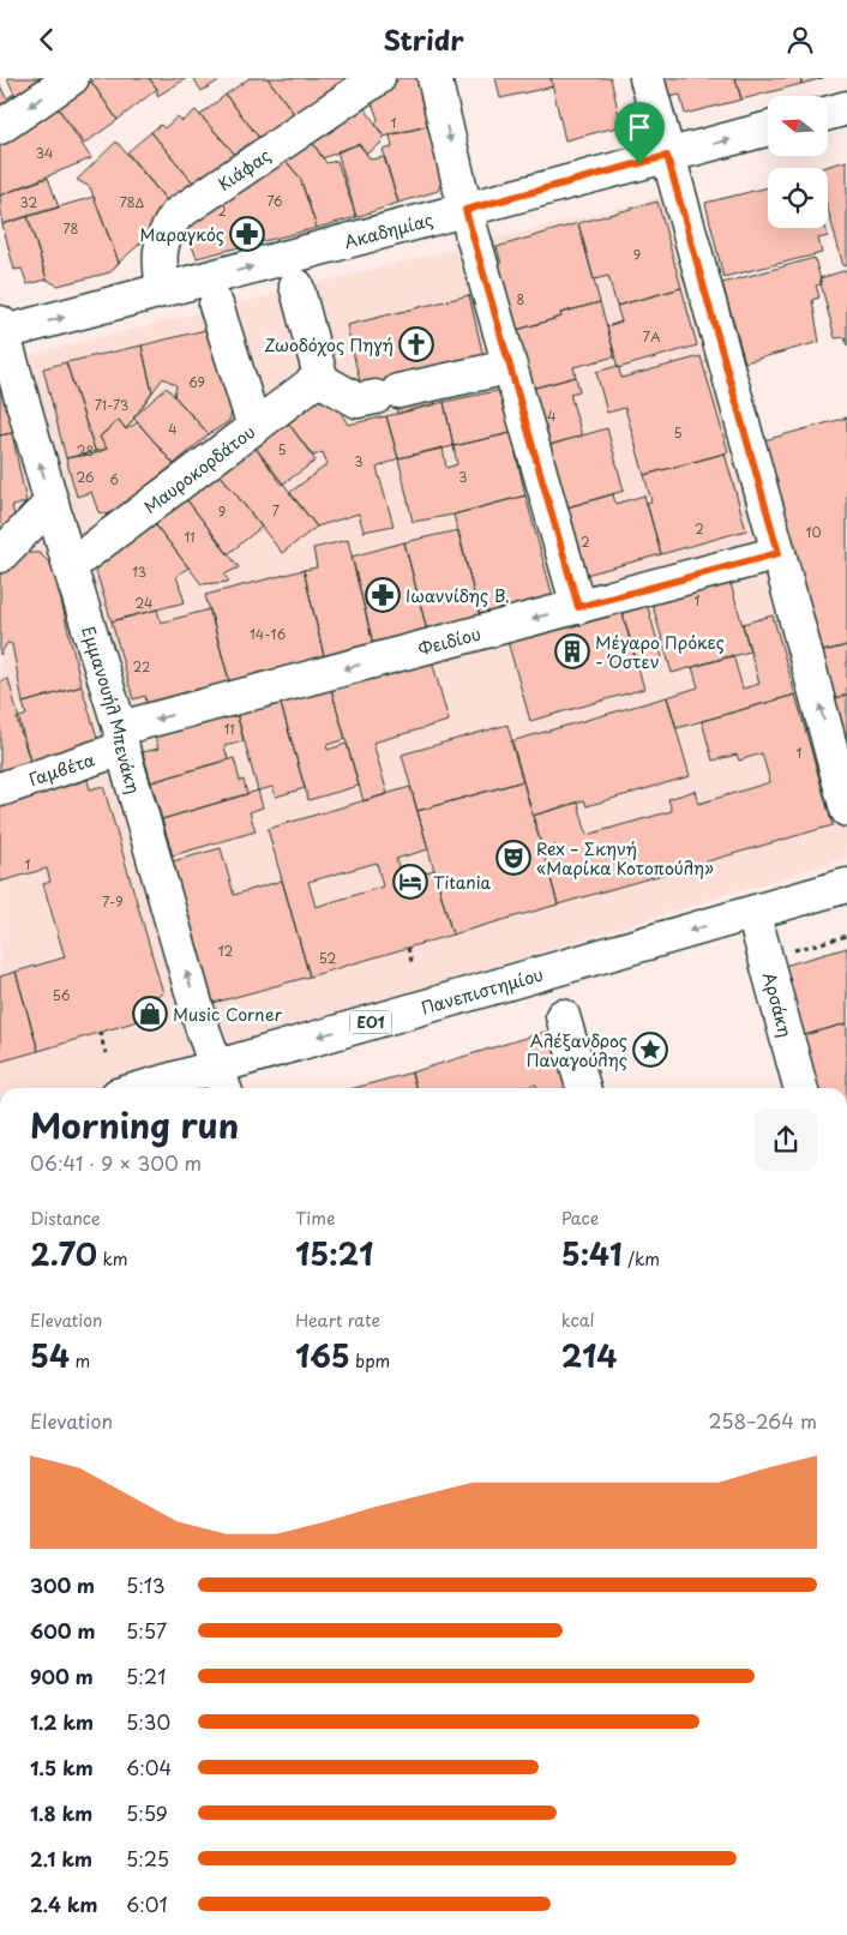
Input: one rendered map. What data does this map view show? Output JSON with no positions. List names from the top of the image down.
{
  "streets": {
    "street": [
      "Κιάφας",
      "Ακαδημίας",
      "Μαυροκορδάτου",
      "Φειδίου",
      "Εμμανουήλ Μπενάκη",
      "Γαμβέτα",
      "Πανεπιστημίου",
      "Αρσάκη",
      "ΕΟ1"
    ]
  },
  "crossings": [
    ["Κιάφας", "Ακαδημίας"],
    ["Ακαδημίας", "Εμμανουήλ Μπενάκη"],
    ["Μαυροκορδάτου", "Εμμανουήλ Μπενάκη"],
    ["Φειδίου", "Εμμανουήλ Μπενάκη"],
    ["Φειδίου", "Γαμβέτα"],
    ["Εμμανουήλ Μπενάκη", "Γαμβέτα"],
    ["Εμμανουήλ Μπενάκη", "Πανεπιστημίου"],
    ["Πανεπιστημίου", "Αρσάκη"]
  ],
  "one_way": ["Εμμανουήλ Μπενάκη", "Πανεπιστημίου"],
  "places": {
    "pharmacy": ["Μαραγκός", "Ιωαννίδης Β."],
    "church": ["Ζωοδόχος Πηγή"],
    "building": ["Μέγαρο Πρόκες - Όστεν"],
    "theatre": ["Rex – Σκηνή «Μαρίκα Κοτοπούλη»"],
    "hotel": ["Titania"],
    "shop": ["Music Corner"],
    "place": ["Αλέξανδρος Παναγούλης"]
  },
  "house_numbers": [
    "1",
    "34",
    "76",
    "32",
    "78Δ",
    "2",
    "78",
    "9",
    "8",
    "7Α",
    "69",
    "71-73",
    "4",
    "4",
    "5",
    "5",
    "28",
    "3",
    "26",
    "3",
    "6",
    "7",
    "9",
    "2",
    "10",
    "11",
    "2",
    "13",
    "1",
    "24",
    "14-16",
    "22",
    "11",
    "1",
    "1",
    "7-9",
    "12",
    "52",
    "56"
  ],
  "north": "left",
  "page": {
    "header": "Stridr",
    "heading": ["Morning run", "06:41 · 9 × 300 m"],
    "stats": [
      ["Distance", "2.70 km"],
      ["Time", "15:21"],
      ["Pace", "5:41 /km"],
      ["Elevation", "54 m"],
      ["Heart rate", "165 bpm"],
      ["kcal", "214"]
    ],
    "chart": ["Elevation", "258–264 m"],
    "list": [
      {
        "name": "300 m",
        "note": "5:13"
      },
      {
        "name": "600 m",
        "note": "5:57"
      },
      {
        "name": "900 m",
        "note": "5:21"
      },
      {
        "name": "1.2 km",
        "note": "5:30"
      },
      {
        "name": "1.5 km",
        "note": "6:04"
      },
      {
        "name": "1.8 km",
        "note": "5:59"
      },
      {
        "name": "2.1 km",
        "note": "5:25"
      },
      {
        "name": "2.4 km",
        "note": "6:01"
      }
    ]
  }
}
